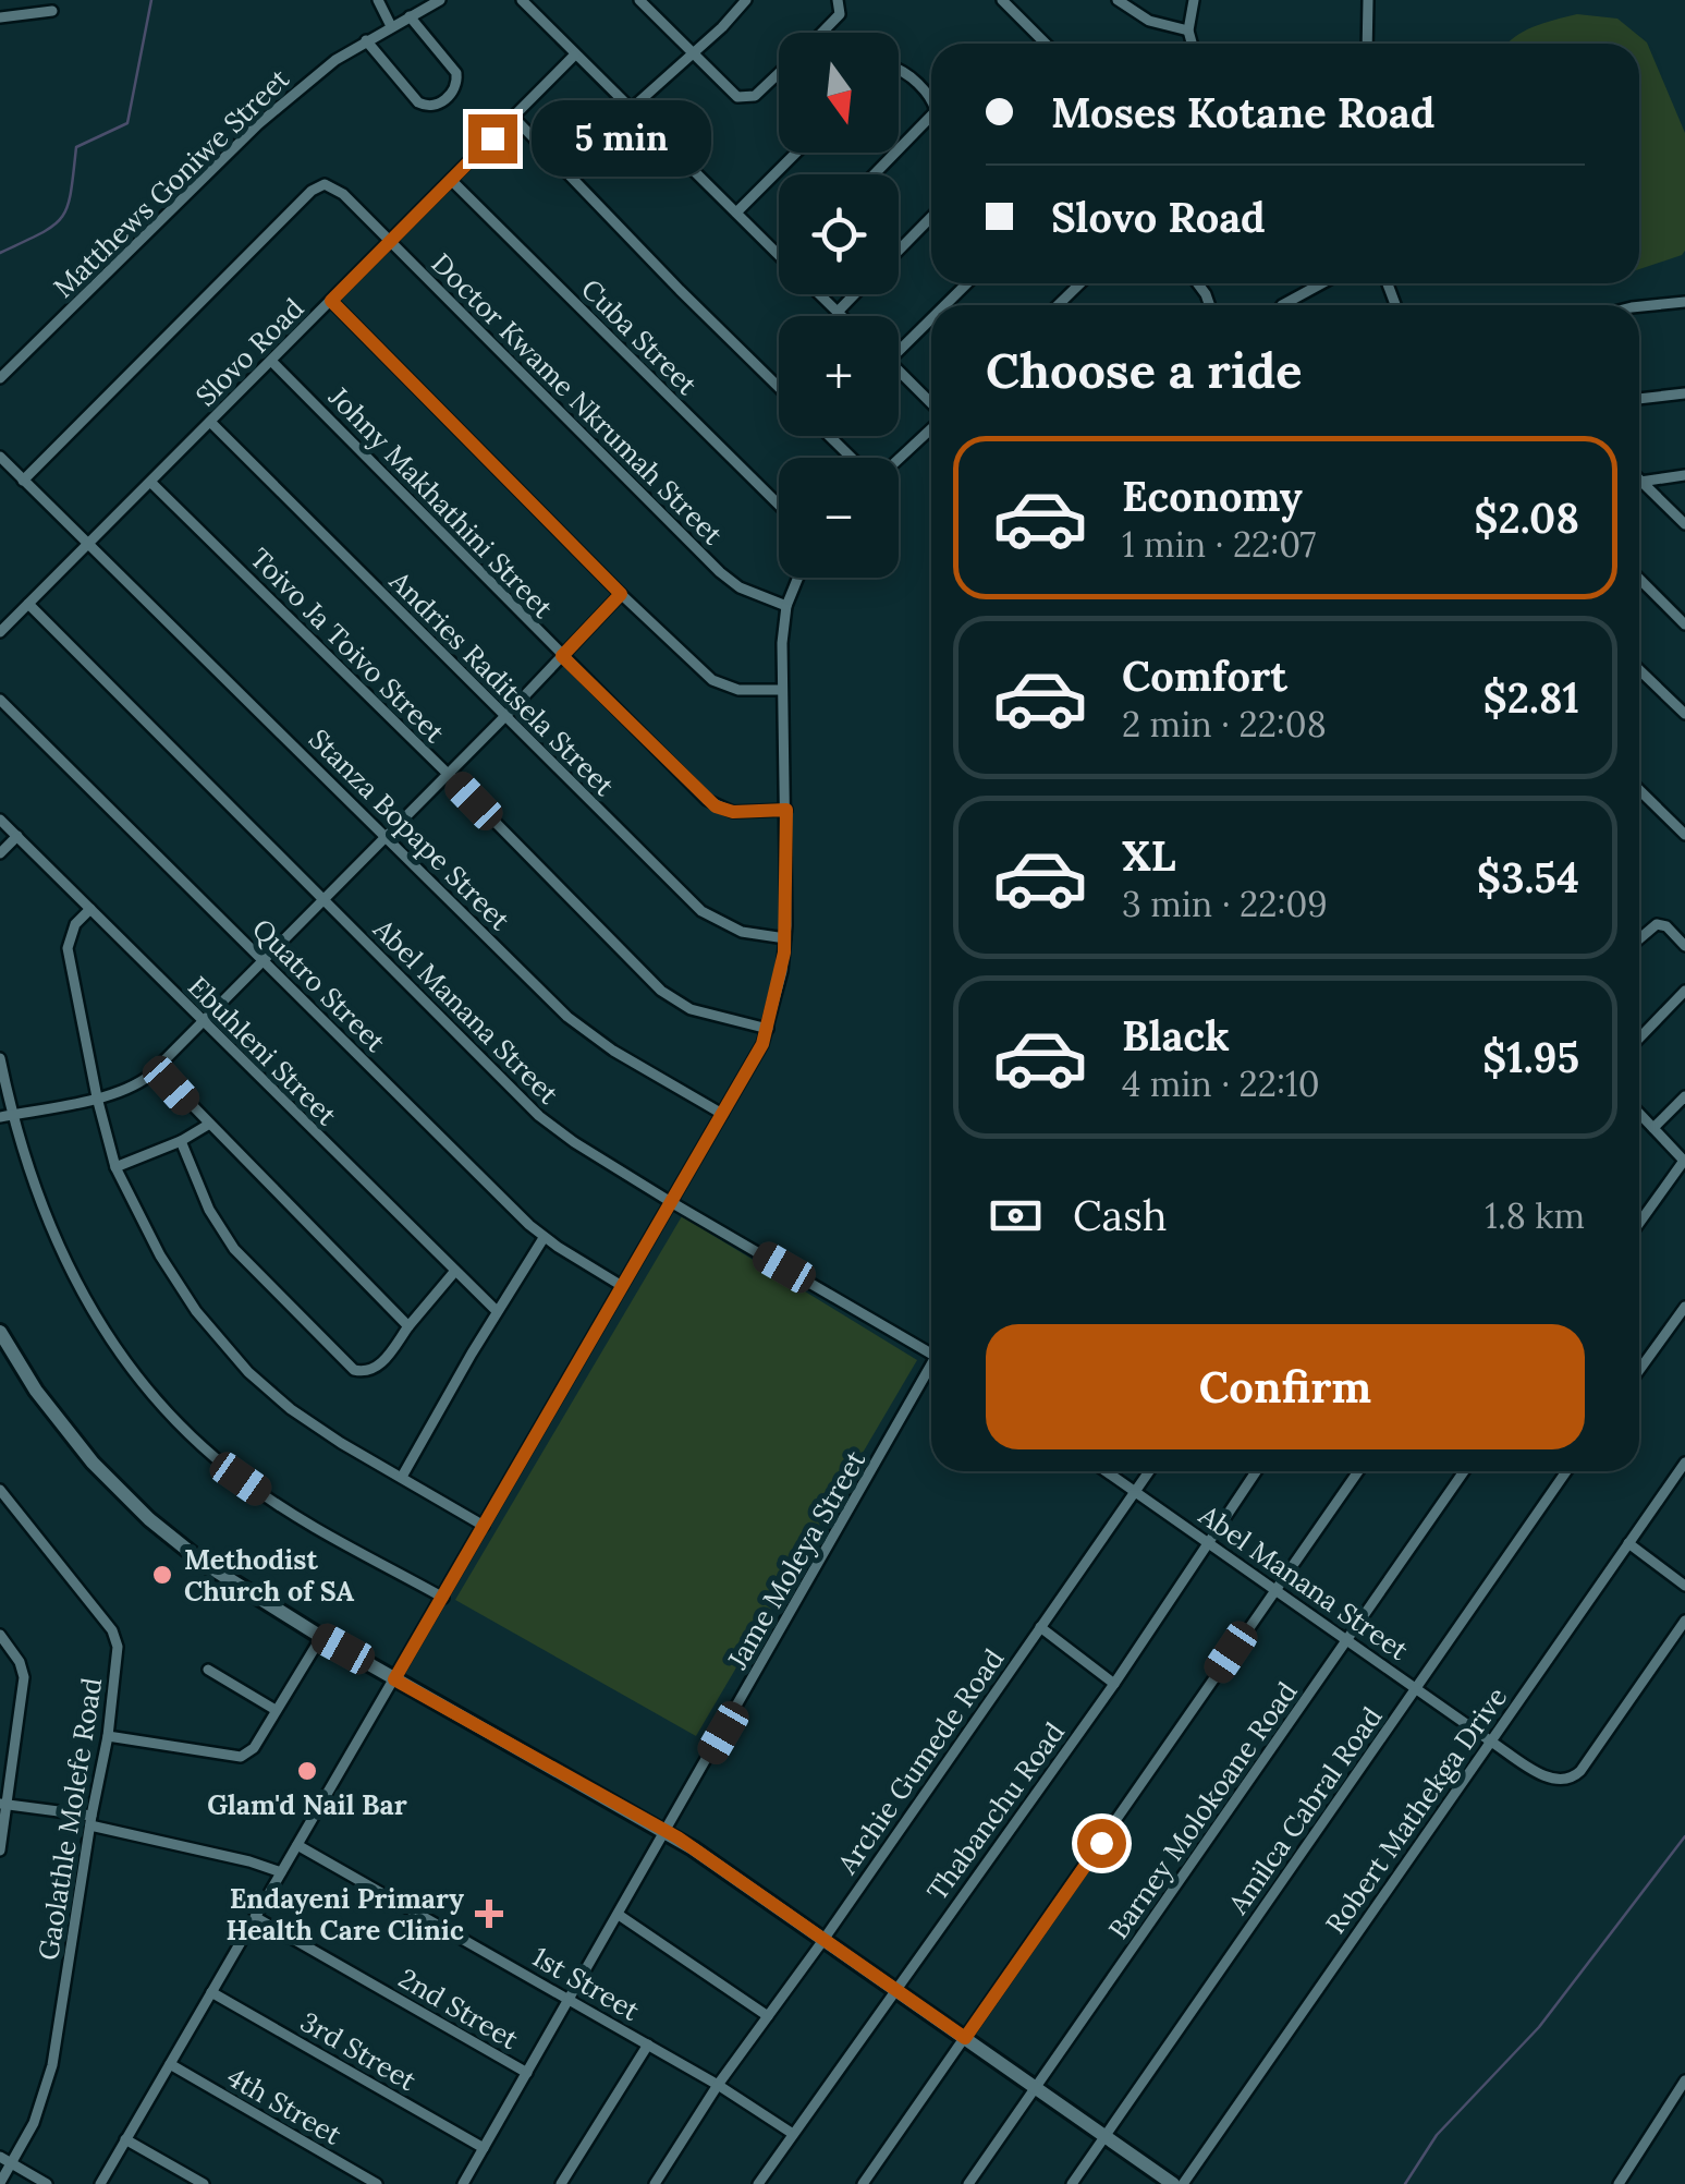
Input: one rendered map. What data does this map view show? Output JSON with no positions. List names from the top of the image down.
{
  "streets": {
    "street": [
      "Matthews Goniwe Street",
      "Cuba Street",
      "Slovo Road",
      "Doctor Kwame Nkrumah Street",
      "Johny Makhathini Street",
      "Toivo Ja Toivo Street",
      "Andries Raditsela Street",
      "Stanza Bopape Street",
      "Quatro Street",
      "Abel Manana Street",
      "Ebuhleni Street",
      "Jame Moleya Street",
      "Archie Gumede Road",
      "Barney Molokoane Road",
      "Amilca Cabral Road",
      "Robert Mathekga Drive",
      "Thabanchu Road",
      "Gaolathle Molefe Road",
      "1st Street",
      "2nd Street",
      "3rd Street",
      "4th Street"
    ]
  },
  "crossings": [
    ["Cuba Street", "Slovo Road"],
    ["Slovo Road", "Doctor Kwame Nkrumah Street"],
    ["Slovo Road", "Johny Makhathini Street"],
    ["Slovo Road", "Toivo Ja Toivo Street"],
    ["Slovo Road", "Andries Raditsela Street"],
    ["Slovo Road", "Stanza Bopape Street"],
    ["Slovo Road", "Abel Manana Street"],
    ["Doctor Kwame Nkrumah Street", "Stanza Bopape Street"],
    ["Abel Manana Street", "Archie Gumede Road"],
    ["Abel Manana Street", "Barney Molokoane Road"],
    ["Abel Manana Street", "Amilca Cabral Road"],
    ["Abel Manana Street", "Robert Mathekga Drive"],
    ["Abel Manana Street", "Thabanchu Road"],
    ["Jame Moleya Street", "1st Street"],
    ["Jame Moleya Street", "2nd Street"],
    ["Jame Moleya Street", "3rd Street"],
    ["Archie Gumede Road", "1st Street"],
    ["Thabanchu Road", "1st Street"]
  ],
  "places": {
    "other": ["Methodist Church of SA", "Glam'd Nail Bar"],
    "health": ["Endayeni Primary Health Care Clinic"]
  },
  "north": "bottom",
  "page": {
    "map_buttons": ["+", "−"],
    "banner": ["Moses Kotane Road", "Slovo Road"],
    "bubble": "5 min",
    "heading": "Choose a ride",
    "list": [
      {
        "name": "Economy",
        "note": "1 min · 22:07",
        "value": "$2.08"
      },
      {
        "name": "Comfort",
        "note": "2 min · 22:08",
        "value": "$2.81"
      },
      {
        "name": "XL",
        "note": "3 min · 22:09",
        "value": "$3.54"
      },
      {
        "name": "Black",
        "note": "4 min · 22:10",
        "value": "$1.95"
      }
    ],
    "pay": ["Cash", "1.8 km"],
    "buttons": "Confirm"
  }
}
